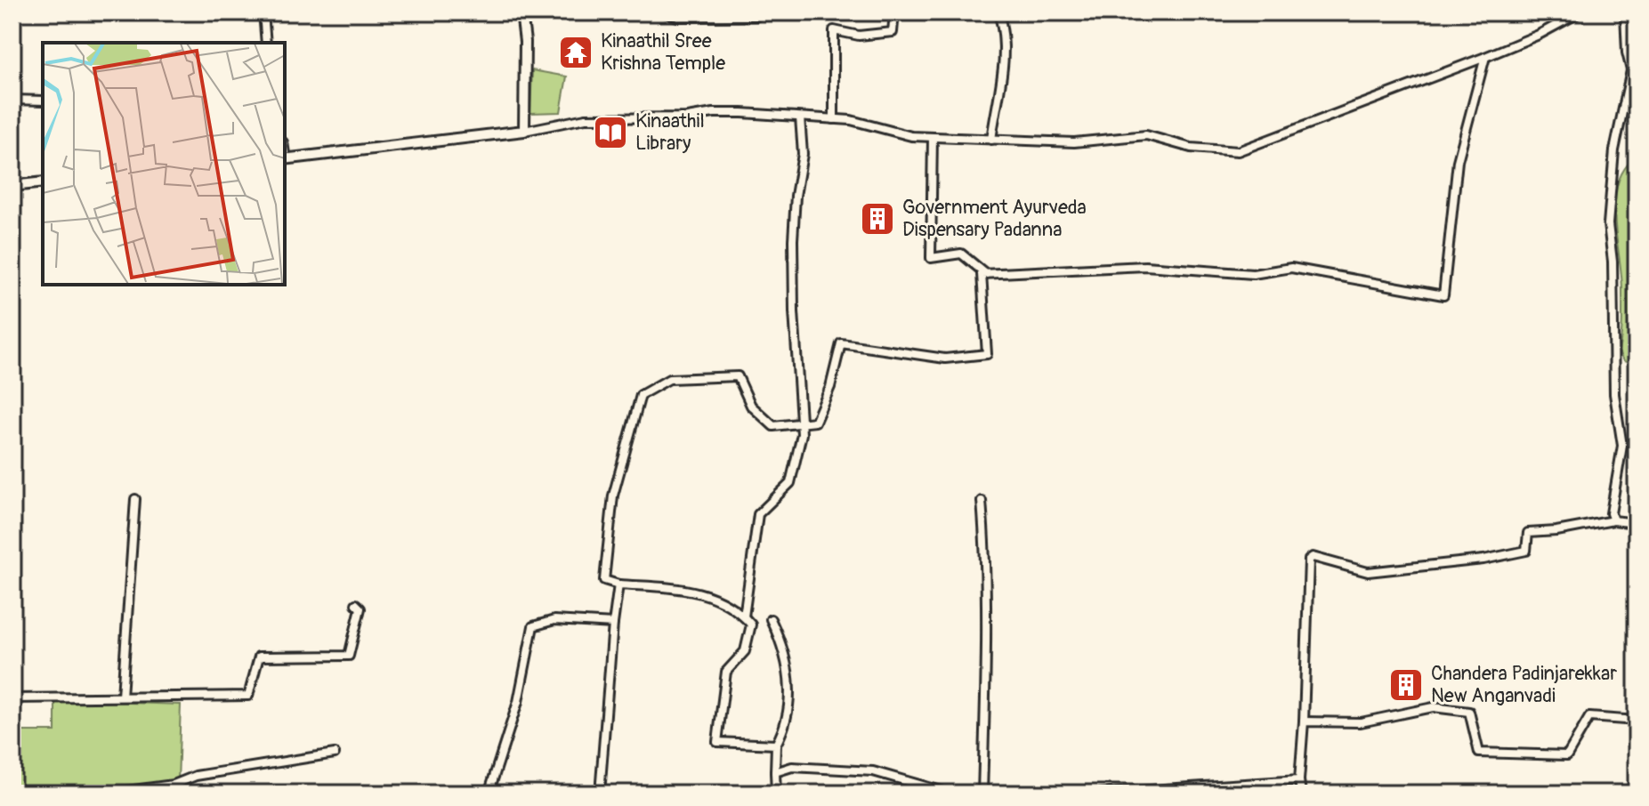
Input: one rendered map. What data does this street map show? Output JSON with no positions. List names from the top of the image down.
{
  "places": {
    "temple": ["Kinaathil Sree Krishna Temple"],
    "library": ["Kinaathil Library"],
    "building": ["Government Ayurveda Dispensary Padanna", "Chandera Padinjarekkar New Anganvadi"]
  }
}
